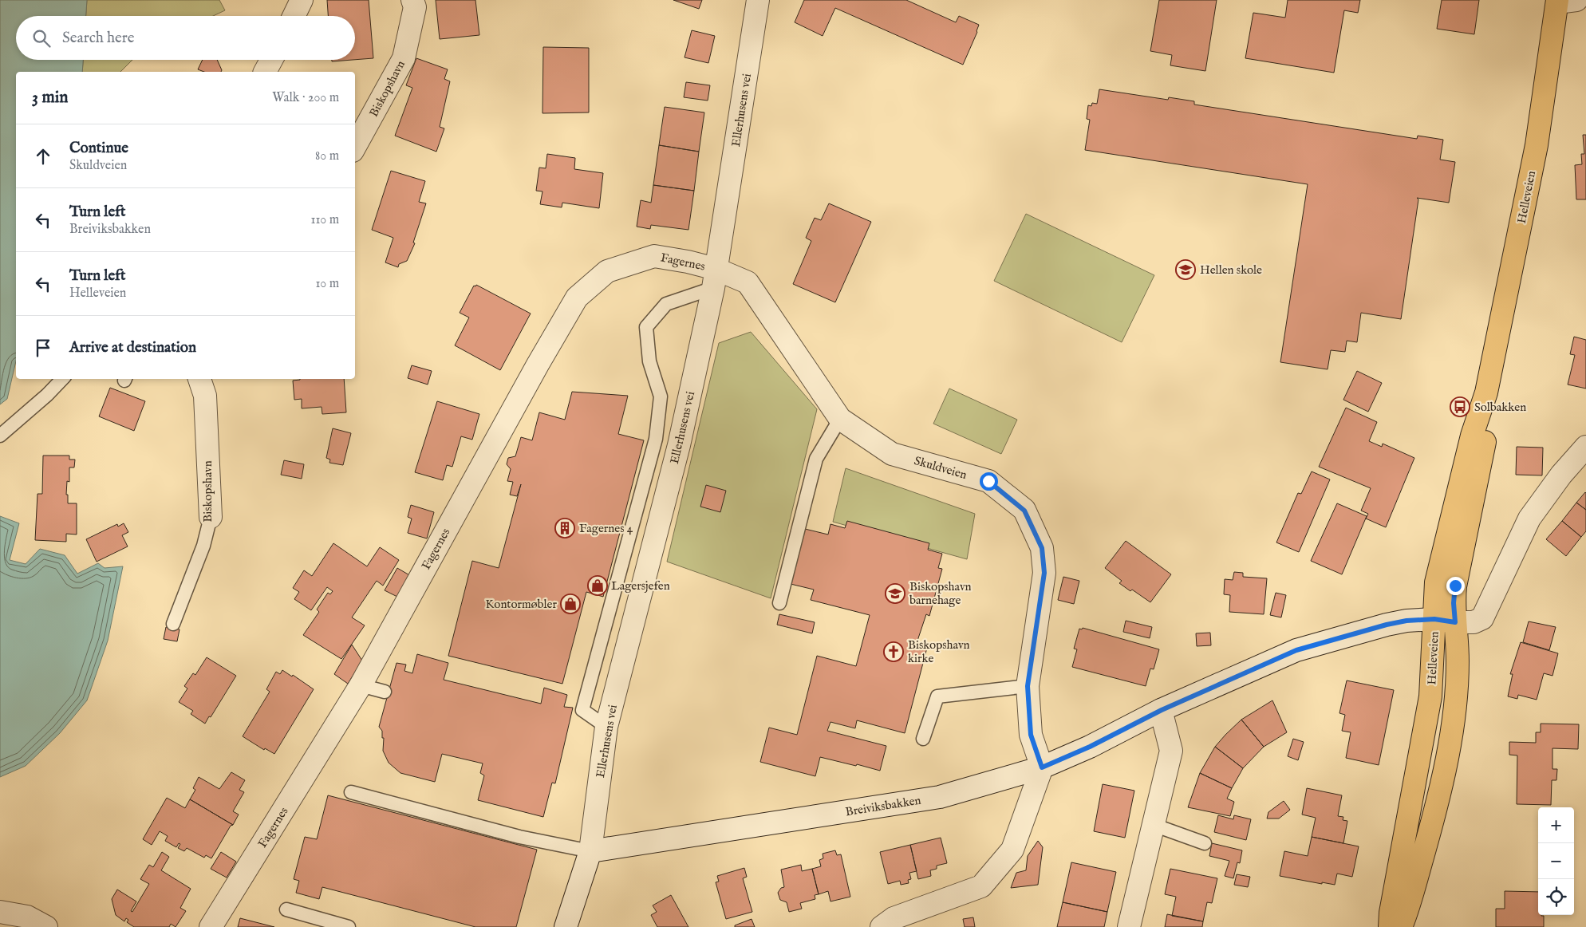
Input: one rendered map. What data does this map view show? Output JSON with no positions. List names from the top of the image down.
{
  "streets": {
    "main road": ["Helleveien"],
    "street": [
      "Biskopshavn",
      "Ellerhusens vei",
      "Fagernes",
      "Skuldveien",
      "Breiviksbakken"
    ]
  },
  "crossings": [
    ["Ellerhusens vei", "Fagernes"],
    ["Ellerhusens vei", "Skuldveien"],
    ["Ellerhusens vei", "Breiviksbakken"],
    ["Helleveien", "Breiviksbakken"],
    ["Fagernes", "Skuldveien"],
    ["Skuldveien", "Breiviksbakken"]
  ],
  "places": {
    "school or university": ["Hellen skole", "Biskopshavn barnehage"],
    "bus stop": ["Solbakken"],
    "building": ["Fagernes 4"],
    "shop": ["Lagersjefen", "Kontormøbler"],
    "church": ["Biskopshavn kirke"]
  },
  "page": {
    "search": "Search here",
    "heading": ["3 min", "Walk · 200 m"],
    "list": [
      ["Continue", "Skuldveien", "80 m"],
      ["Turn left", "Breiviksbakken", "110 m"],
      ["Turn left", "Helleveien", "10 m"],
      "Arrive at destination"
    ],
    "map_buttons": ["+", "−"]
  }
}
